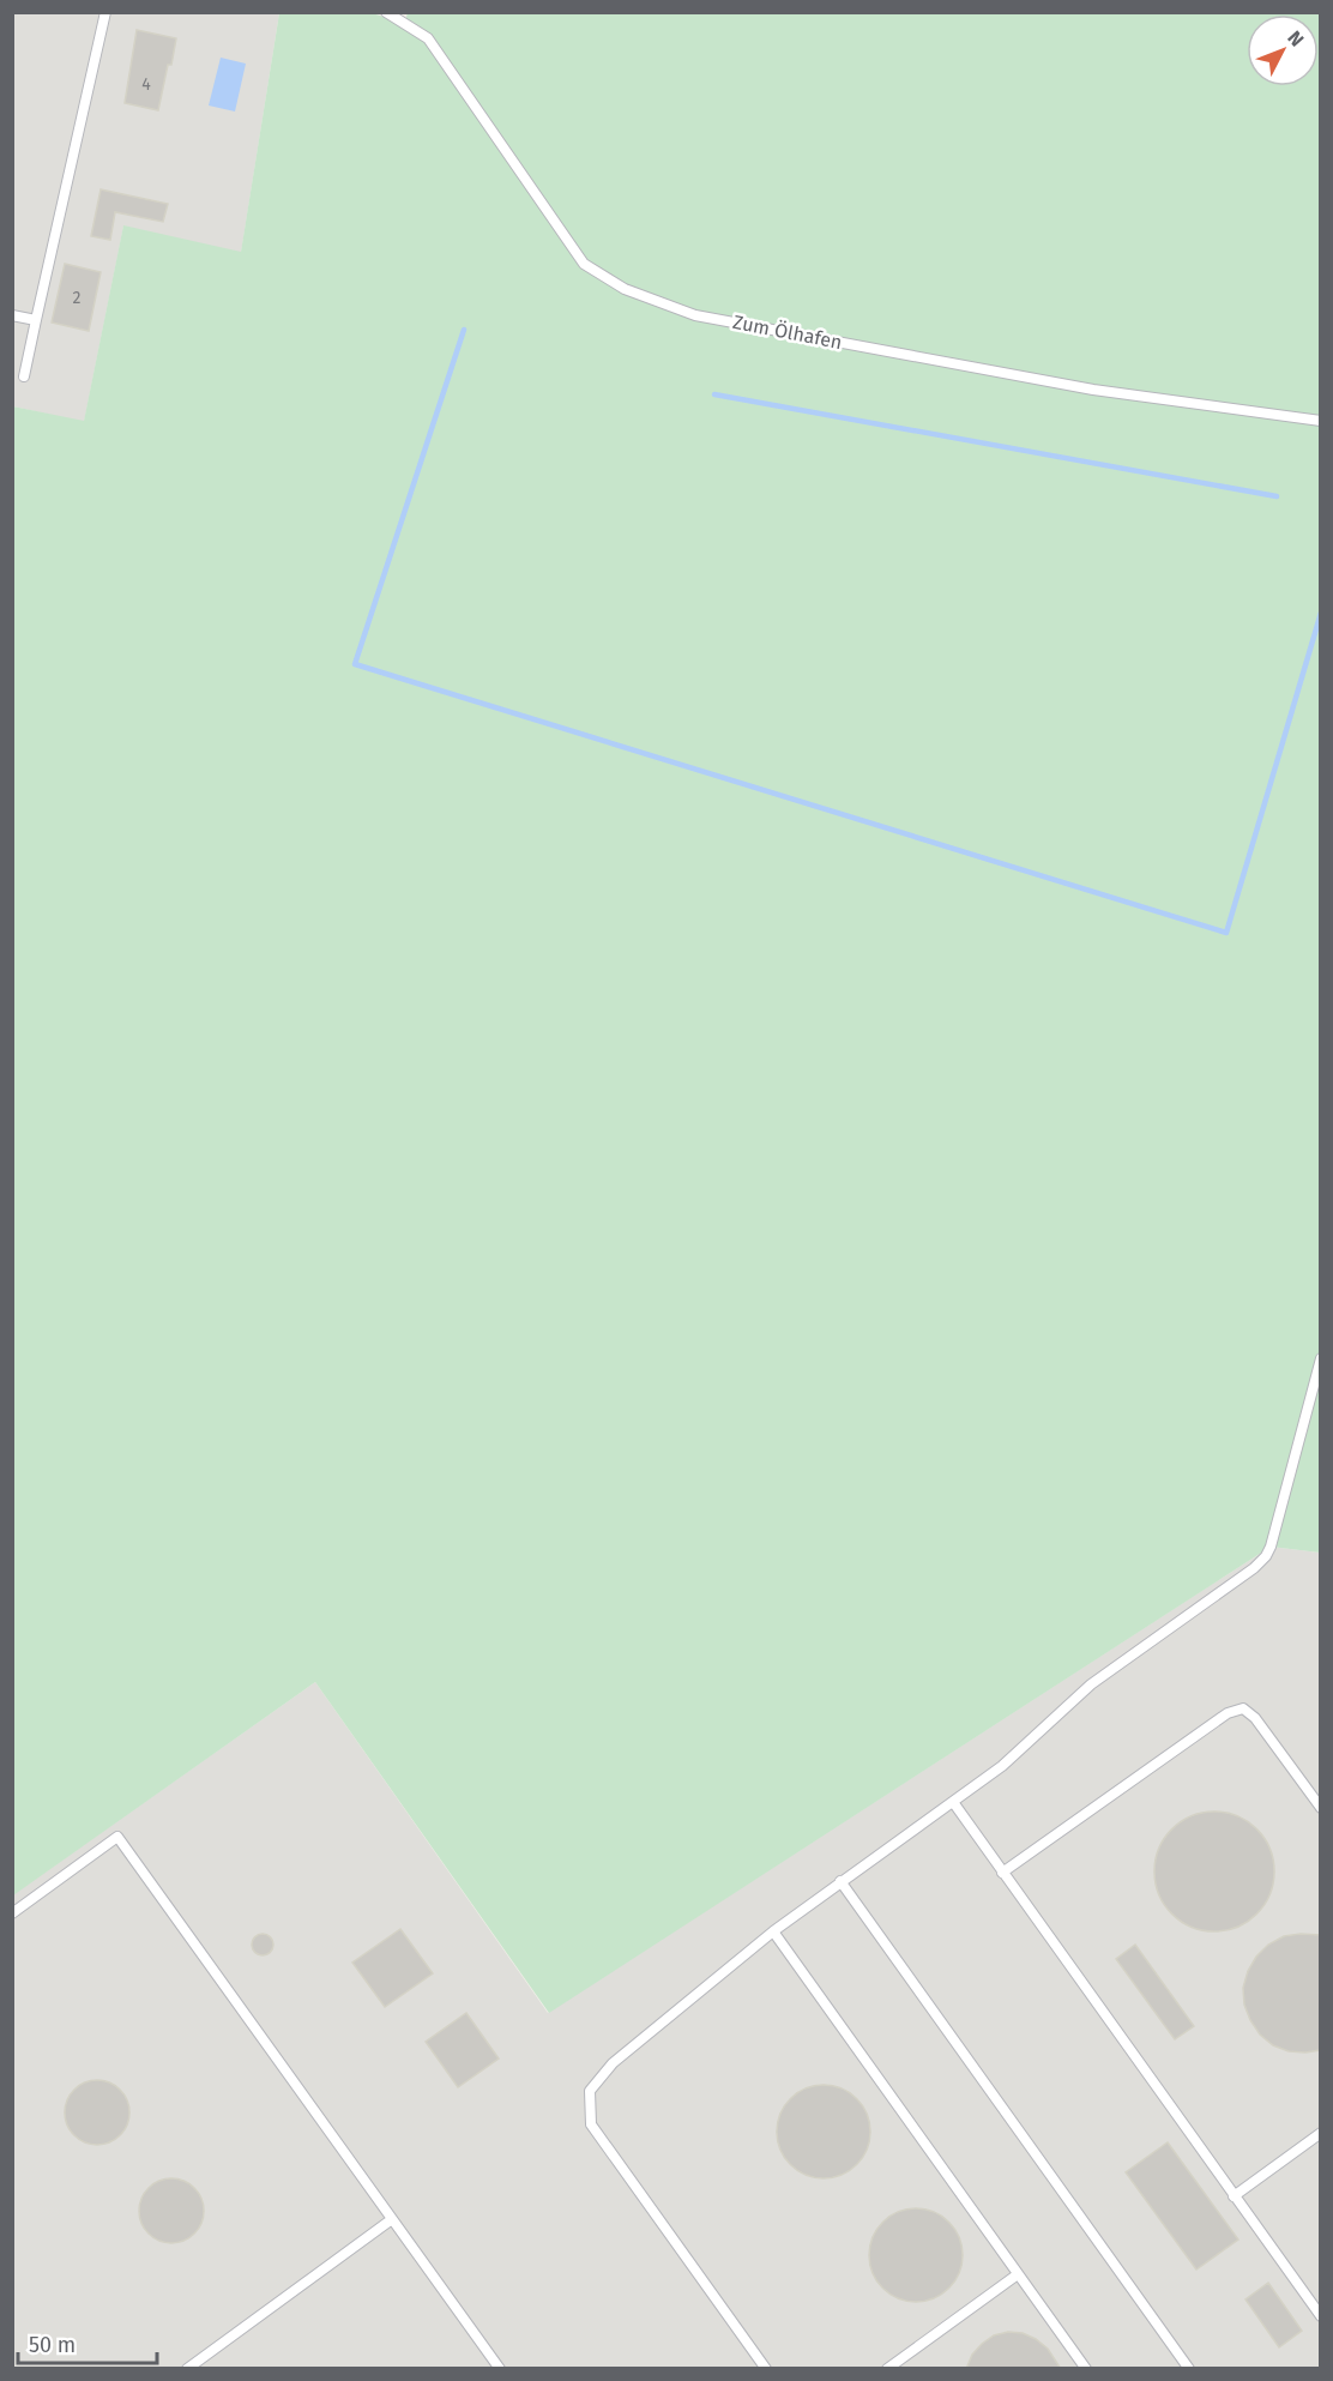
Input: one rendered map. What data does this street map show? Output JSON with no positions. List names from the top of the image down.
{
  "streets": {
    "lane": ["Zum Ölhafen"]
  },
  "house_numbers": ["4", "2"],
  "scale_bar": "50 m",
  "north": "top right"
}
